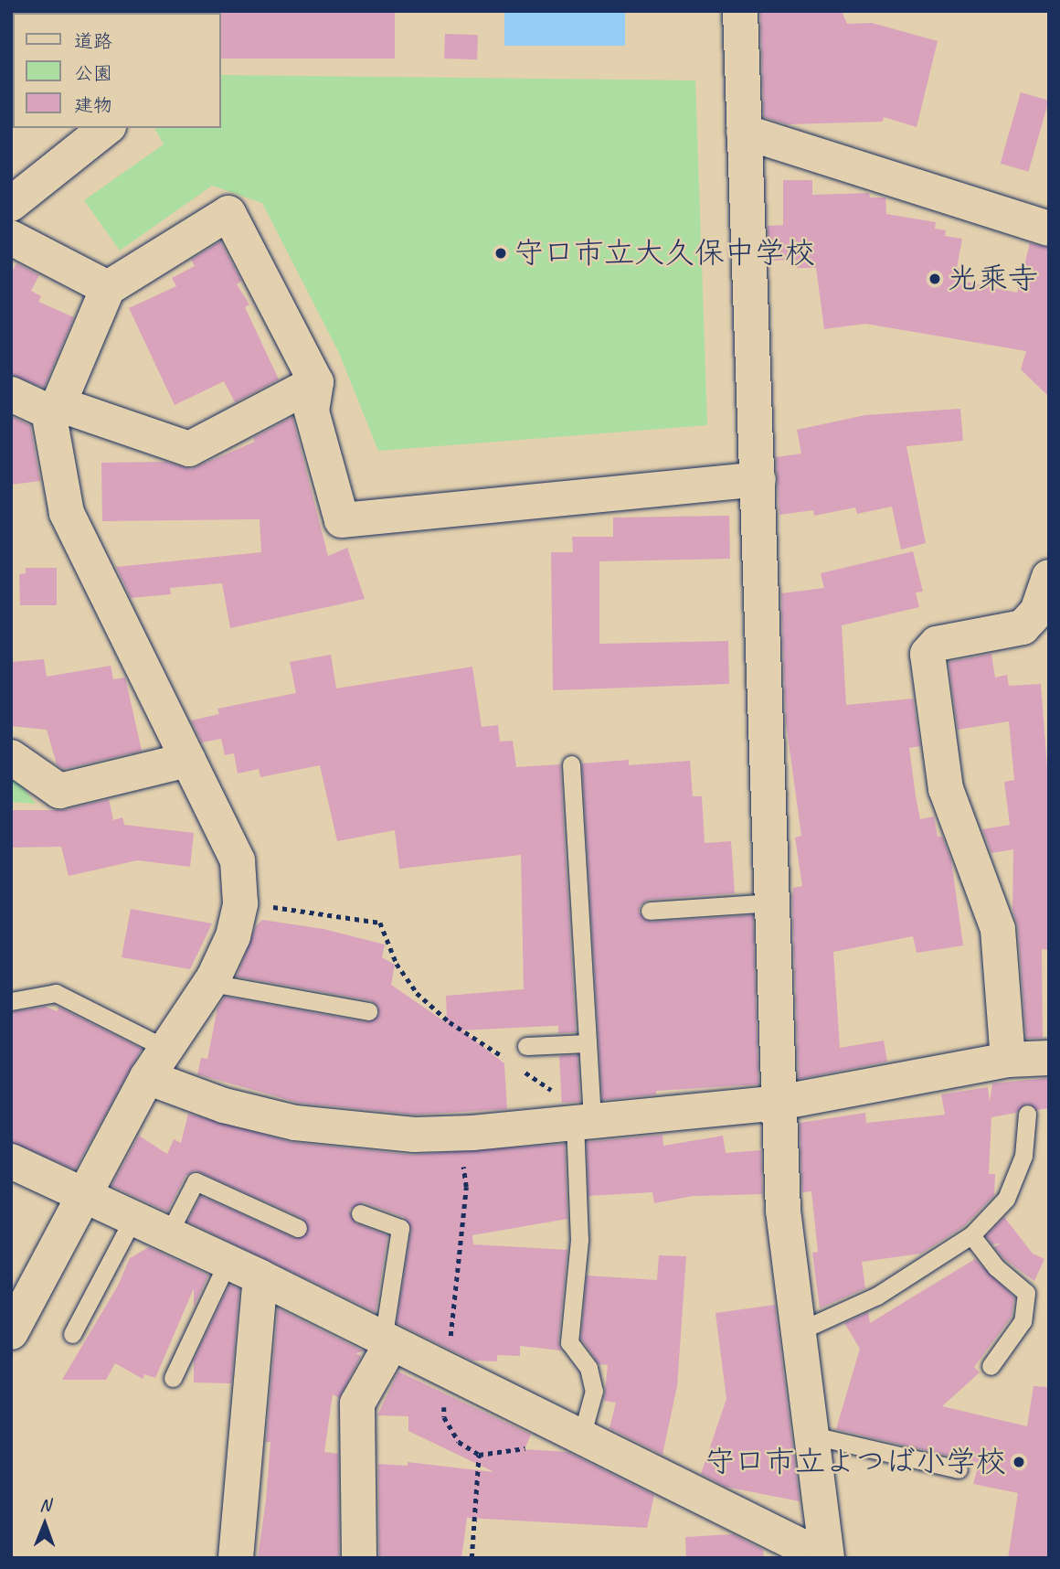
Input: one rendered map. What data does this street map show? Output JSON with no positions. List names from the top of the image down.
{
  "places": ["守口市立大久保中学校", "光乘寺", "守口市立よつば小学校"],
  "legend": ["道路", "公園", "建物"],
  "north": "top"
}
